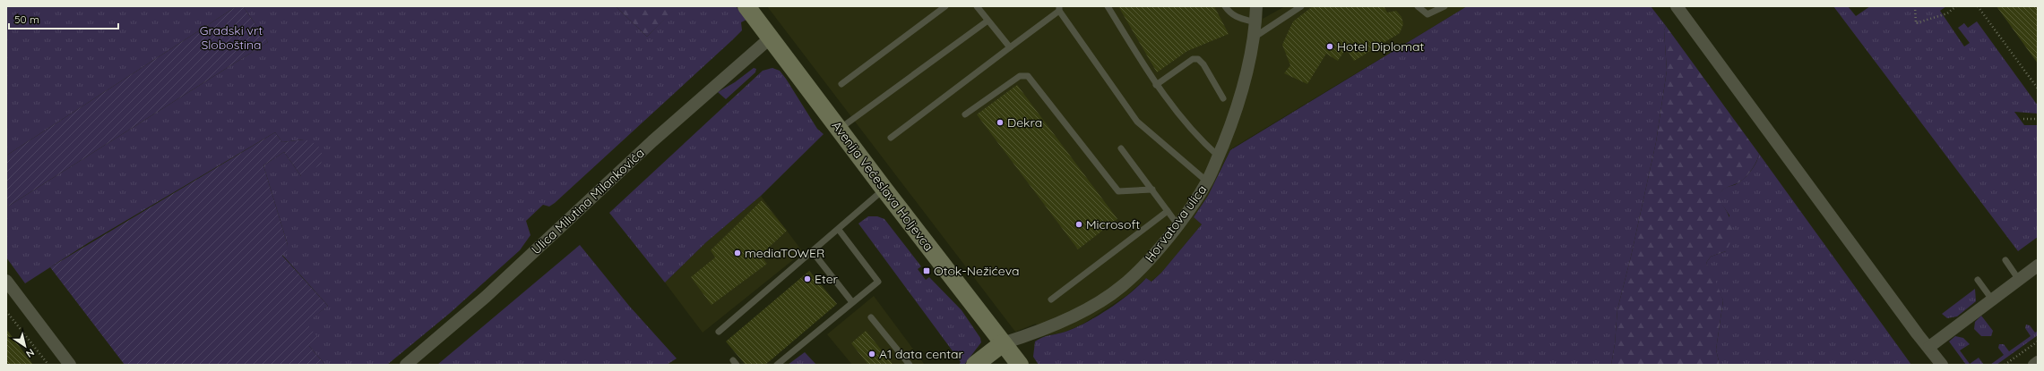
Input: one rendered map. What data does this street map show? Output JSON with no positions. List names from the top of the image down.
{
  "streets": {
    "street": ["Avenija Većeslava Holjevca", "Ulica Milutina Milankovića", "Horvatova ulica"]
  },
  "crossings": [
    ["Avenija Većeslava Holjevca", "Ulica Milutina Milankovića"],
    ["Avenija Većeslava Holjevca", "Horvatova ulica"]
  ],
  "parks": ["Gradski vrt Sloboština"],
  "places": {
    "other": [
      "Hotel Diplomat",
      "Dekra",
      "Microsoft",
      "mediaTOWER",
      "Eter",
      "A1 data centar"
    ],
    "transit": ["Otok-Nežićeva"]
  },
  "scale_bar": "50 m",
  "north": "bottom right"
}
